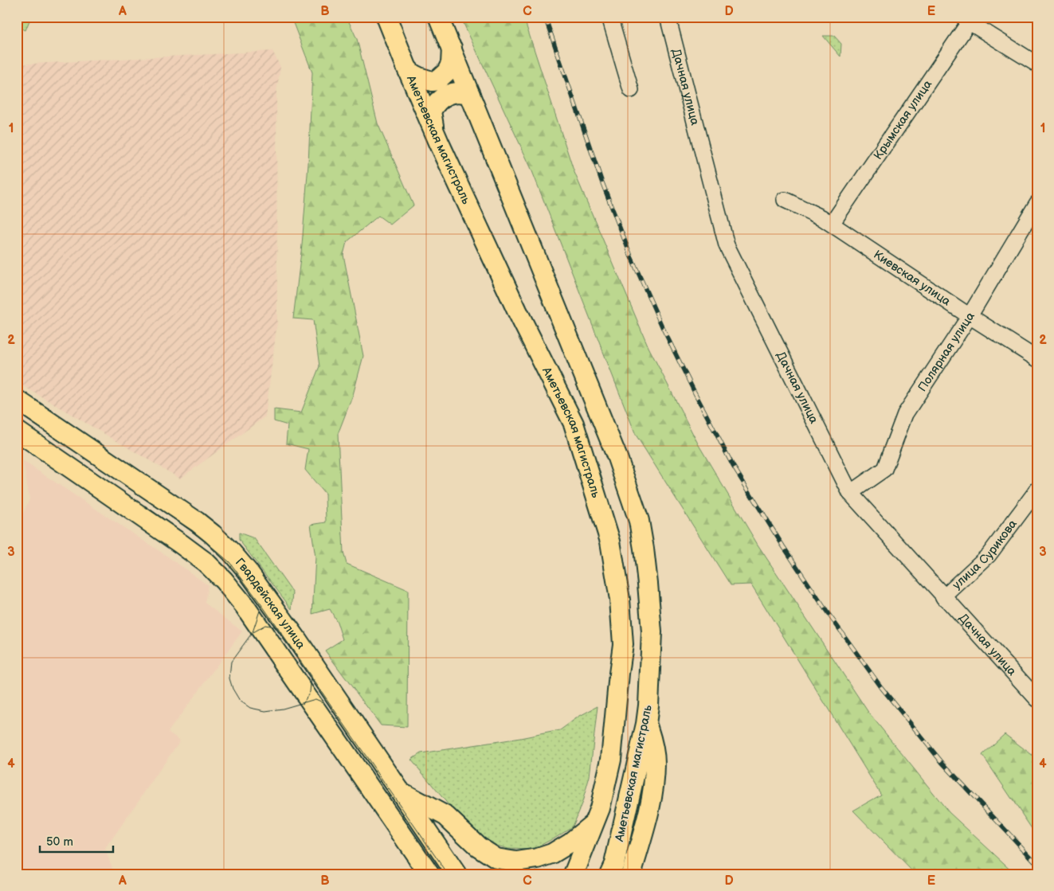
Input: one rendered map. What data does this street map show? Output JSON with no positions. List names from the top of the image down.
{
  "streets": {
    "main road": ["Аметьевская магистраль", "Гвардейская улица"],
    "street": [
      "Дачная улица",
      "Крымская улица",
      "Киевская улица",
      "Полярная улица",
      "улица Сурикова"
    ]
  },
  "crossings": [
    ["Дачная улица", "Полярная улица"],
    ["Дачная улица", "улица Сурикова"],
    ["Крымская улица", "Киевская улица"],
    ["Киевская улица", "Полярная улица"]
  ],
  "scale_bar": "50 m",
  "grid": {
    "columns": [
      "A",
      "B",
      "C",
      "D",
      "E"
    ],
    "rows": [
      "1",
      "2",
      "3",
      "4"
    ]
  }
}
